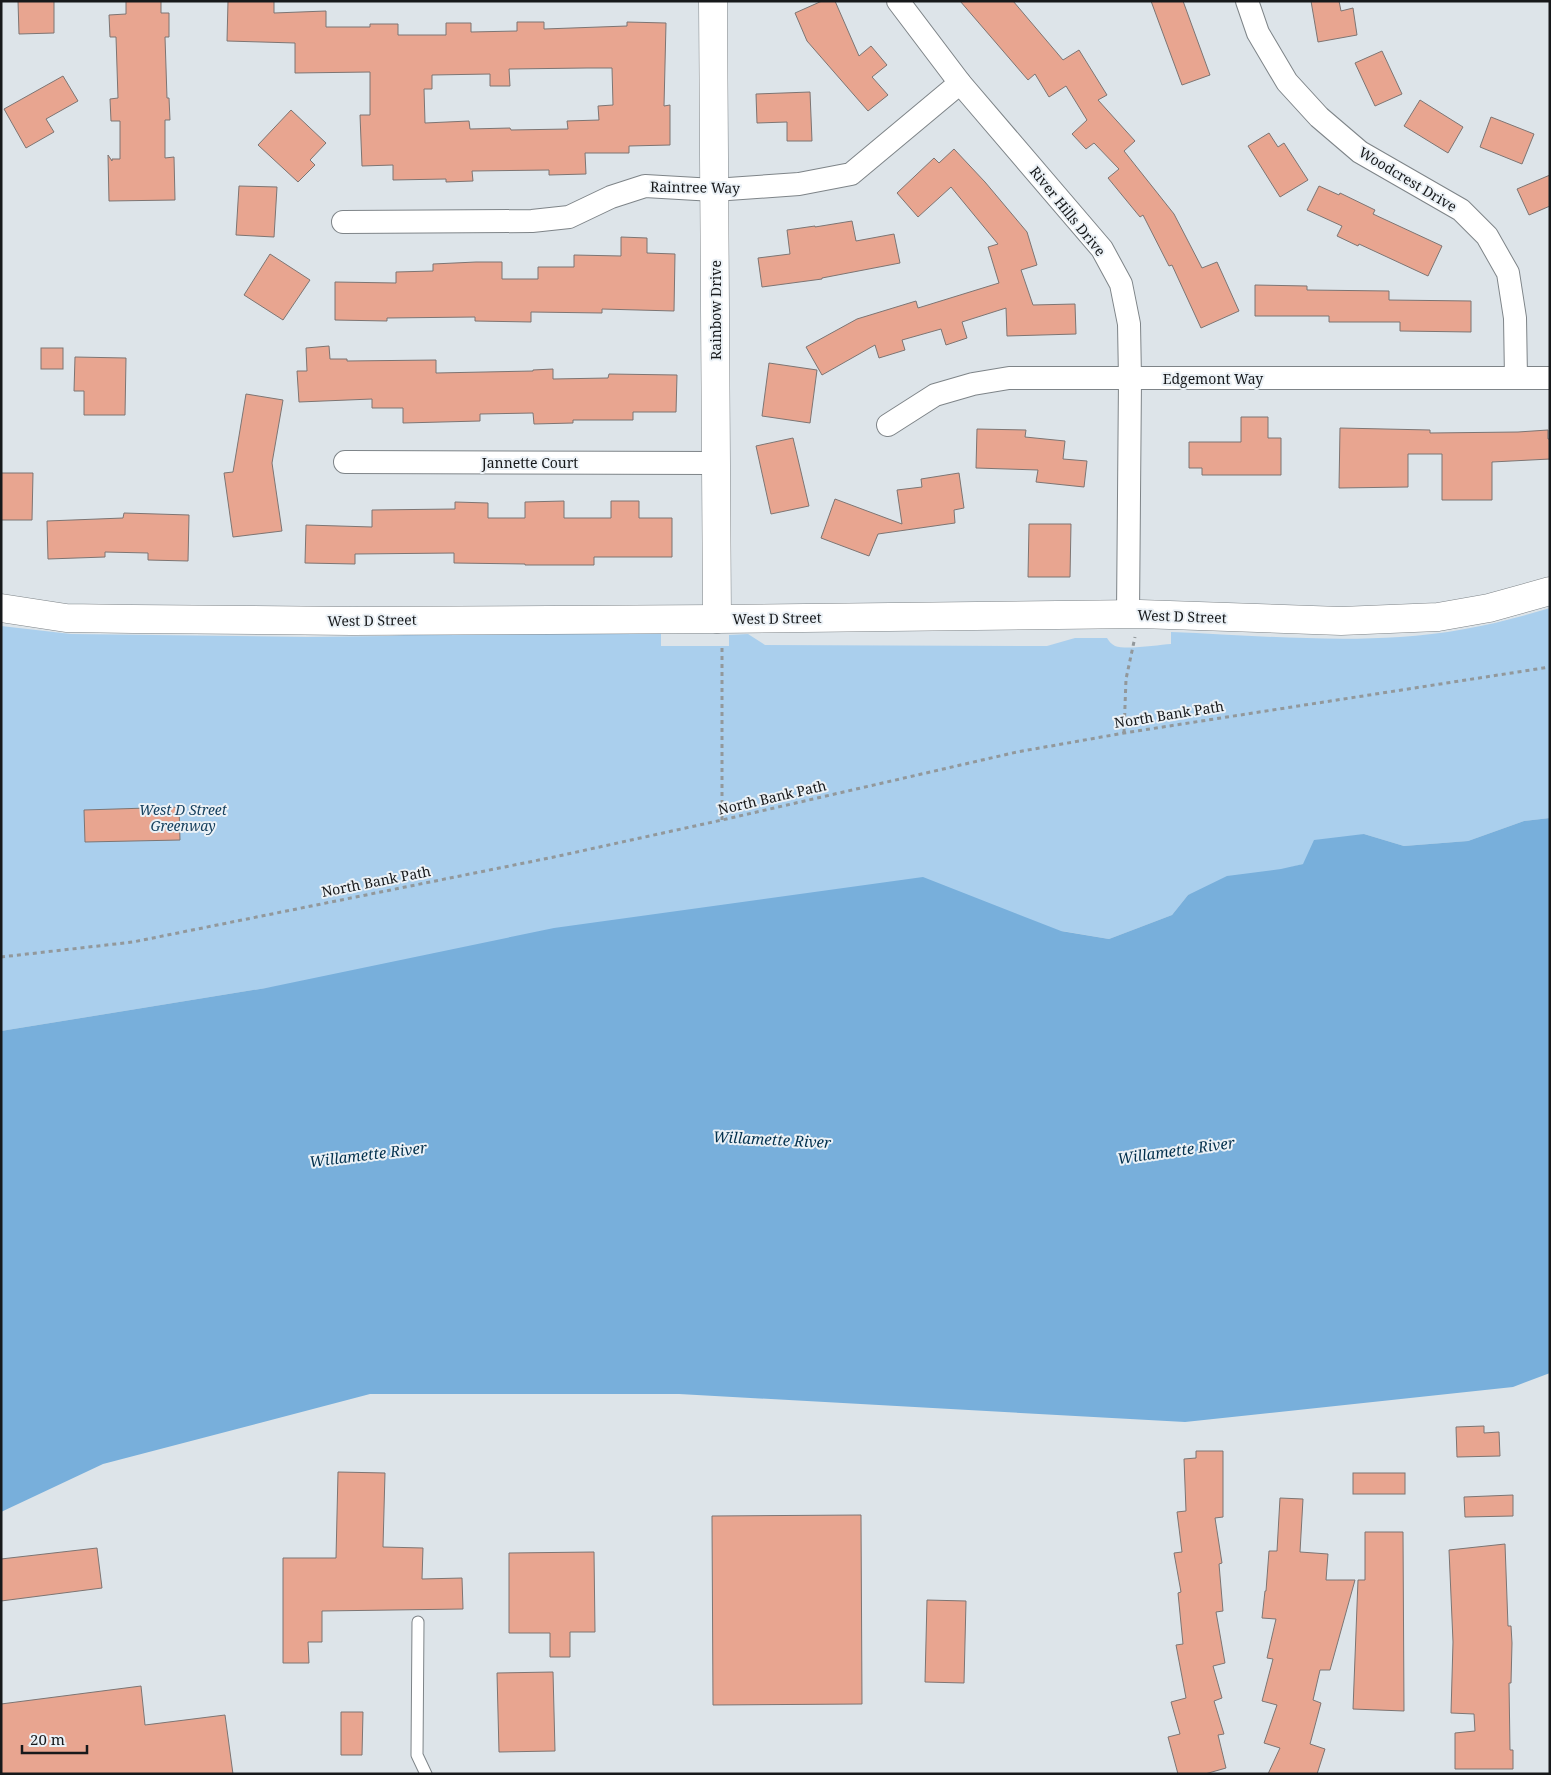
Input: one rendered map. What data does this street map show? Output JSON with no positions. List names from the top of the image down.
{
  "streets": {
    "street": [
      "Woodcrest Drive",
      "Raintree Way",
      "River Hills Drive",
      "Rainbow Drive",
      "Edgemont Way",
      "Jannette Court",
      "West D Street"
    ],
    "path": ["North Bank Path"]
  },
  "crossings": [
    ["Woodcrest Drive", "Edgemont Way"],
    ["Raintree Way", "River Hills Drive"],
    ["Raintree Way", "Rainbow Drive"],
    ["River Hills Drive", "Edgemont Way"],
    ["River Hills Drive", "West D Street"],
    ["Rainbow Drive", "Jannette Court"],
    ["Rainbow Drive", "West D Street"]
  ],
  "water": ["Willamette River"],
  "parks": ["West D Street Greenway"],
  "scale_bar": "20 m"
}
